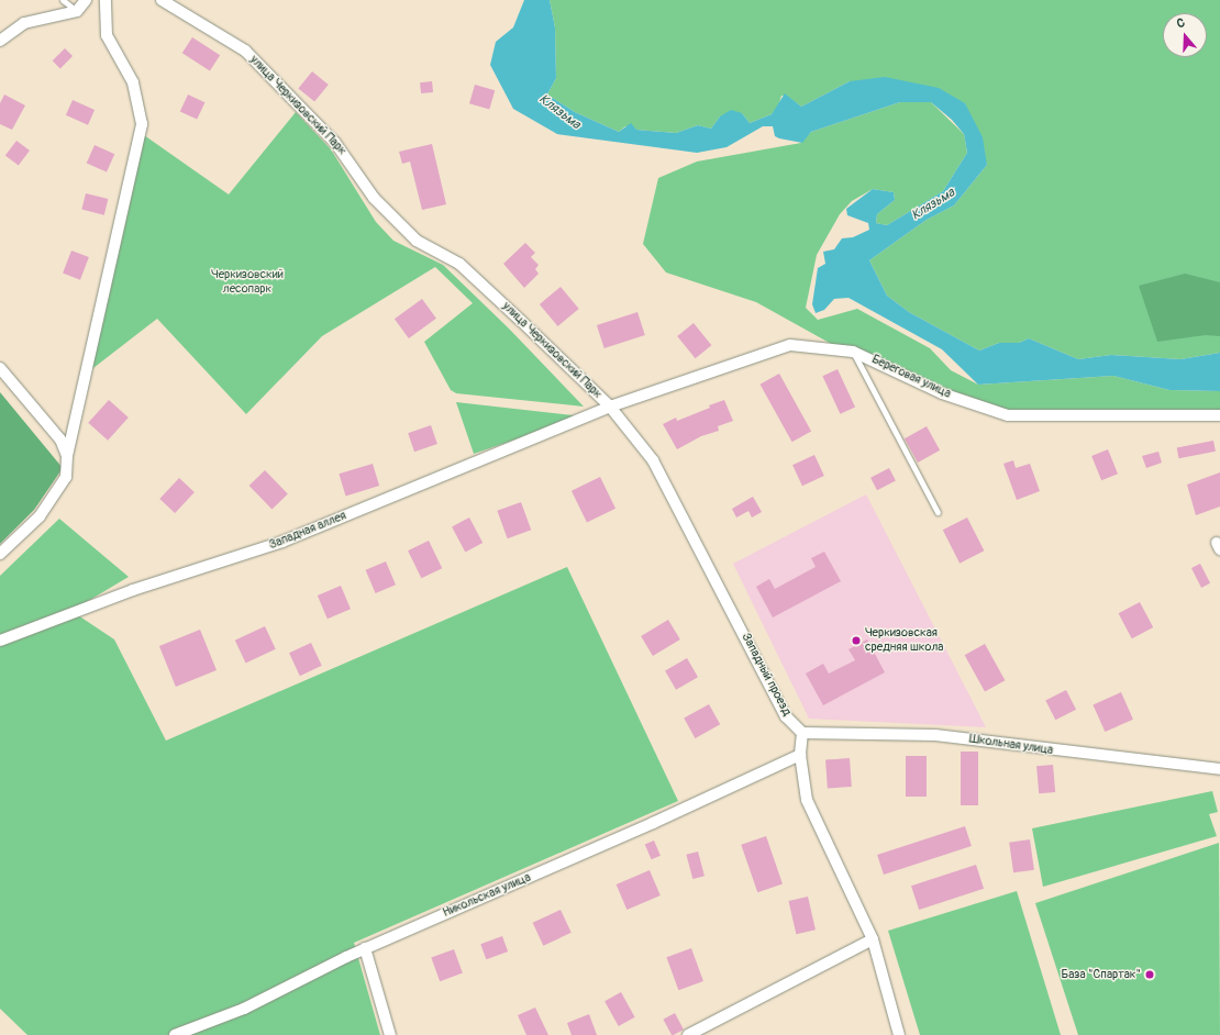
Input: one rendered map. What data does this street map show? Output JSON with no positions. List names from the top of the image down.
{
  "streets": {
    "street": [
      "улица Черкизовский Парк",
      "Береговая улица",
      "Западная аллея",
      "Западный проезд",
      "Школьная улица",
      "Никольская улица"
    ]
  },
  "crossings": [
    ["улица Черкизовский Парк", "Береговая улица"],
    ["улица Черкизовский Парк", "Западная аллея"],
    ["улица Черкизовский Парк", "Западный проезд"],
    ["Береговая улица", "Западная аллея"],
    ["Береговая улица", "Западный проезд"],
    ["Западная аллея", "Западный проезд"],
    ["Западный проезд", "Школьная улица"]
  ],
  "water": ["Клязьма"],
  "parks": ["Черкизовский лесопарк"],
  "places": ["Черкизовская средняя школа", "База \"Спартак\""],
  "north": "top"
}
